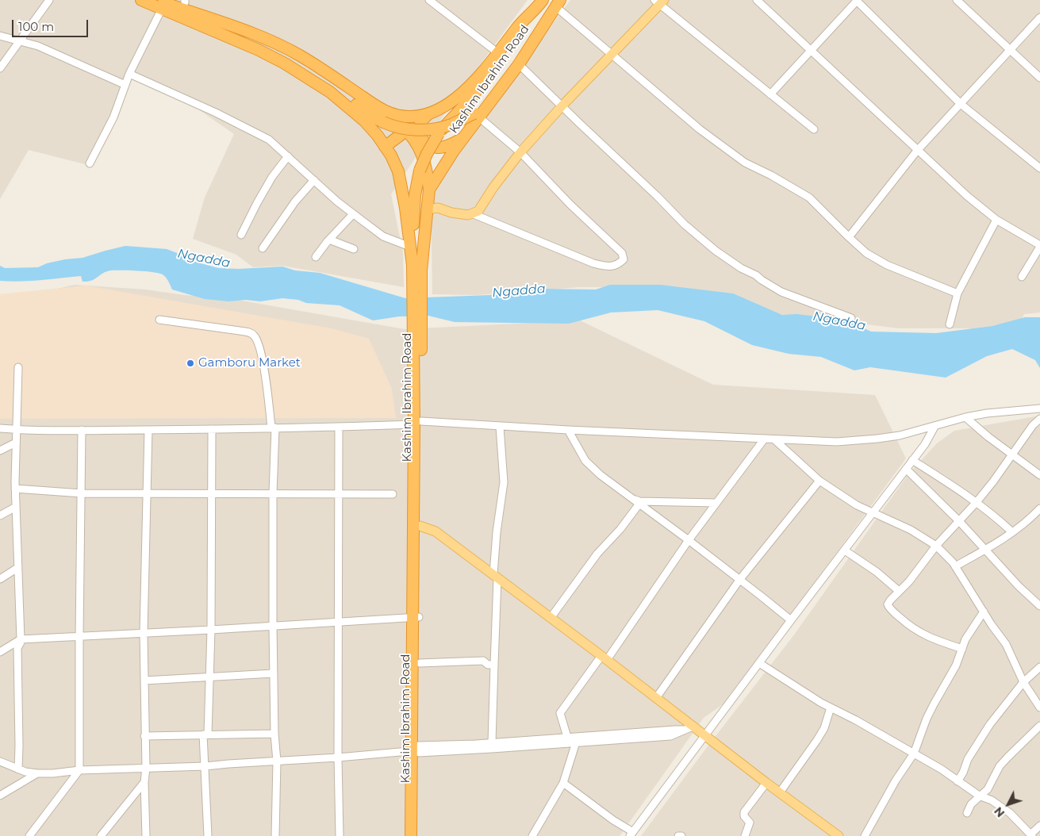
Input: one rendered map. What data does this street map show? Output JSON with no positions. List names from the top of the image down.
{
  "streets": {
    "highway": ["Kashim Ibrahim Road"]
  },
  "water": ["Ngadda"],
  "places": ["Gamboru Market"],
  "scale_bar": "100 m",
  "north": "bottom left"
}
